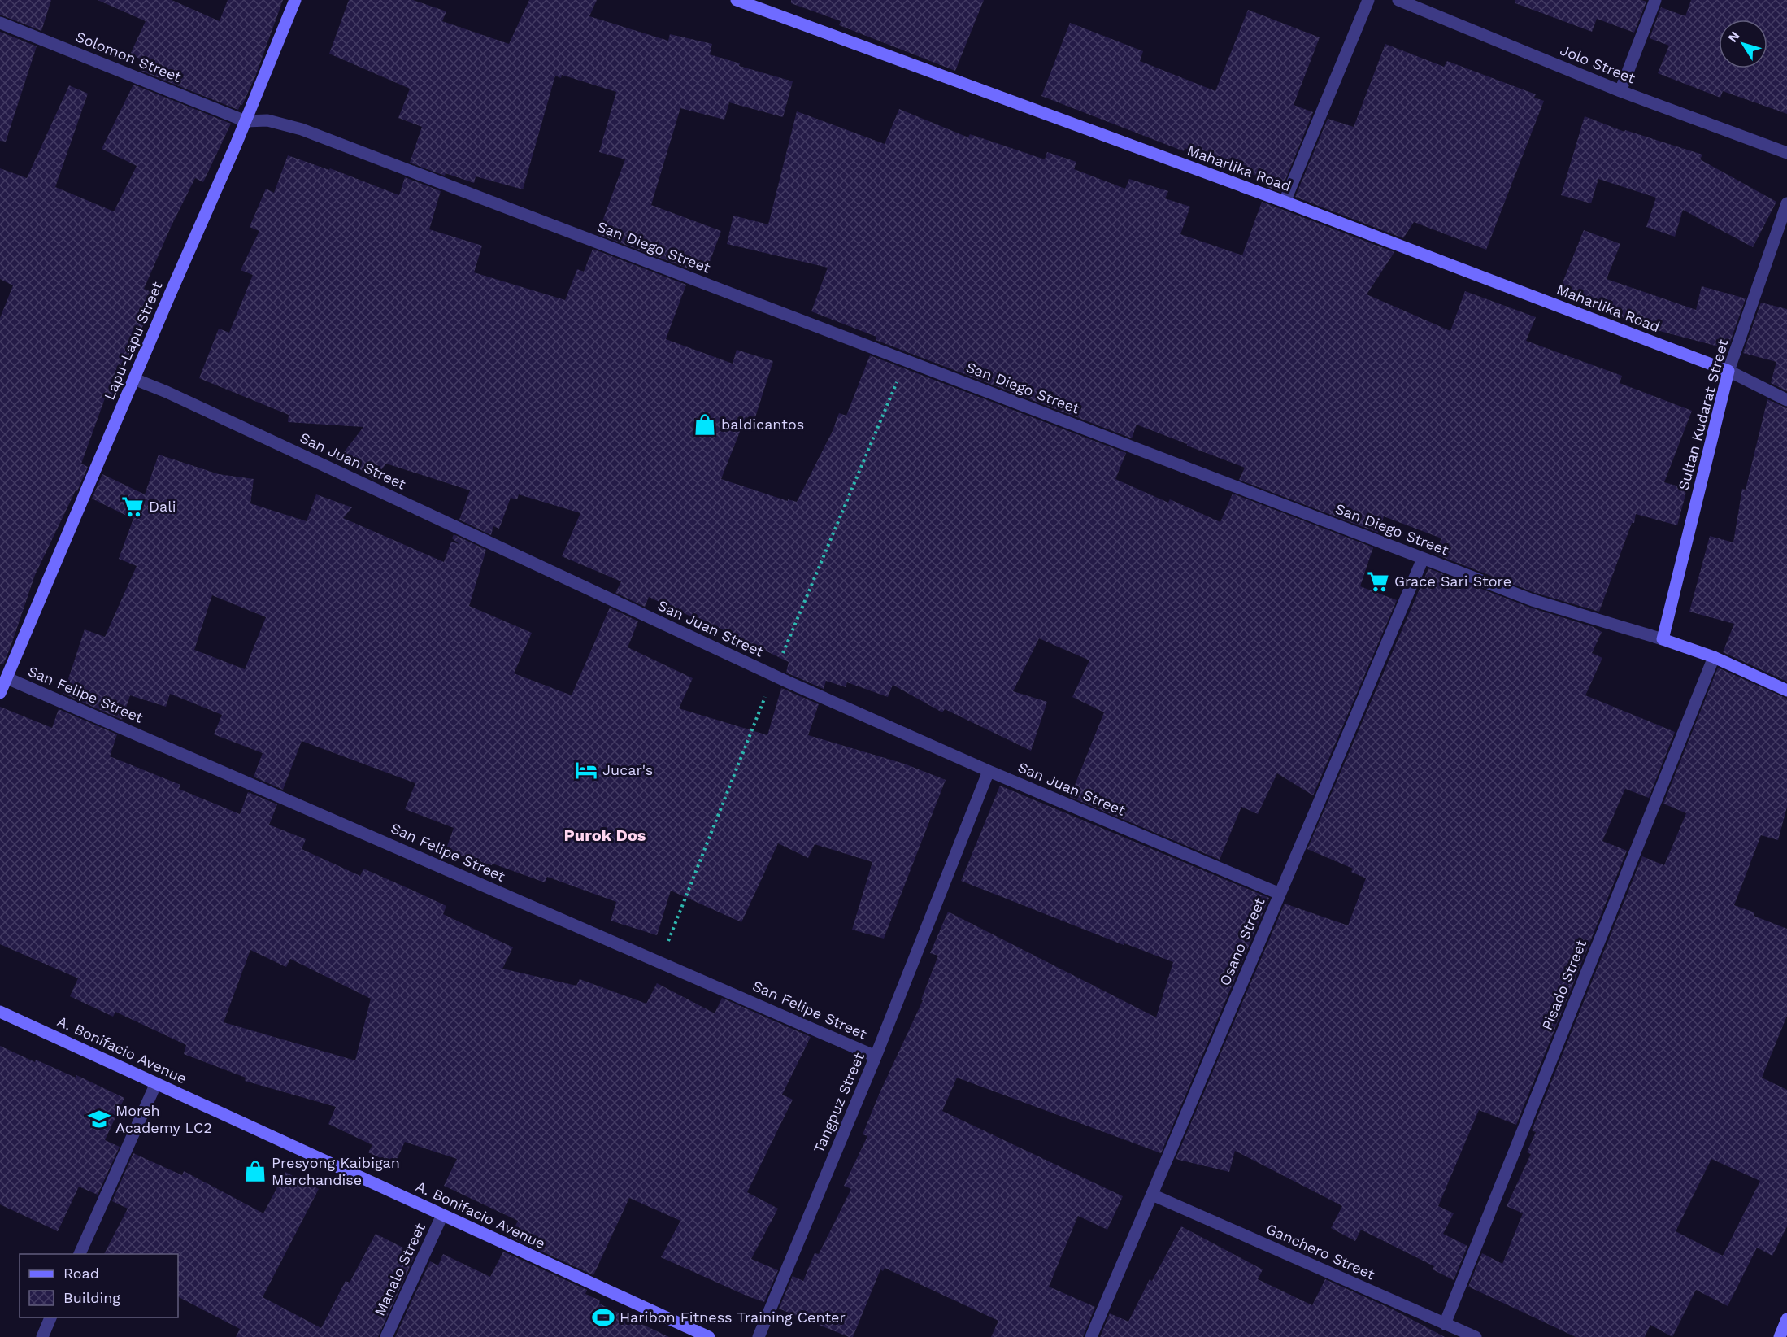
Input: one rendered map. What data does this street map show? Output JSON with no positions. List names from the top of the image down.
{
  "streets": {
    "street": [
      "Solomon Street",
      "Jolo Street",
      "Maharlika Road",
      "San Diego Street",
      "Lapu-Lapu Street",
      "Sultan Kudarat Street",
      "San Juan Street",
      "San Felipe Street",
      "Osano Street",
      "Pisado Street",
      "A. Bonifacio Avenue",
      "Tangpuz Street",
      "Ganchero Street",
      "Manalo Street"
    ]
  },
  "crossings": [
    ["Solomon Street", "San Diego Street"],
    ["Solomon Street", "Lapu-Lapu Street"],
    ["Maharlika Road", "Sultan Kudarat Street"],
    ["San Diego Street", "Lapu-Lapu Street"],
    ["San Diego Street", "Sultan Kudarat Street"],
    ["San Diego Street", "Osano Street"],
    ["San Diego Street", "Pisado Street"],
    ["Lapu-Lapu Street", "San Juan Street"],
    ["Lapu-Lapu Street", "San Felipe Street"],
    ["San Juan Street", "Osano Street"],
    ["San Juan Street", "Tangpuz Street"],
    ["San Felipe Street", "Tangpuz Street"],
    ["Osano Street", "Ganchero Street"],
    ["Pisado Street", "Ganchero Street"],
    ["A. Bonifacio Avenue", "Manalo Street"]
  ],
  "districts": ["Purok Dos"],
  "places": {
    "shop": ["baldicantos", "Presyong Kaibigan Merchandise"],
    "supermarket": ["Dali", "Grace Sari Store"],
    "hotel": ["Jucar's"],
    "school or university": ["Moreh Academy LC2"],
    "sports": ["Haribon Fitness Training Center"]
  },
  "legend": ["Road", "Building"],
  "north": "top left"
}
